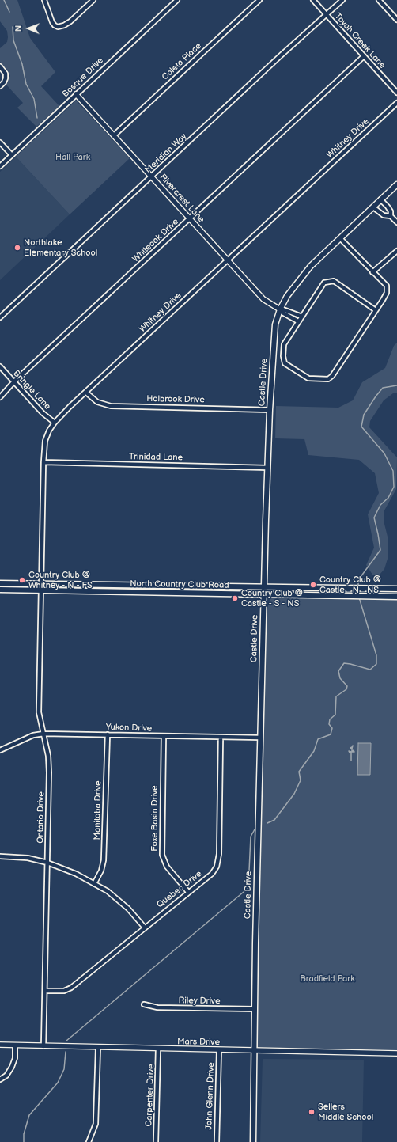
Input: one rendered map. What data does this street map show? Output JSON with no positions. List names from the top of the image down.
{
  "streets": {
    "main road": ["Castle Drive", "North Country Club Road"],
    "street": [
      "Toyah Creek Lane",
      "Coleta Place",
      "Bosque Drive",
      "Whitney Drive",
      "Meridian Way",
      "Rivercrest Lane",
      "Whiteoak Drive",
      "Bringle Lane",
      "Holbrook Drive",
      "Trinidad Lane",
      "Yukon Drive",
      "Manitoba Drive",
      "Ontario Drive",
      "Foxe Basin Drive",
      "Quebec Drive",
      "Riley Drive",
      "Mars Drive",
      "Carpenter Drive",
      "John Glenn Drive"
    ]
  },
  "crossings": [
    ["Toyah Creek Lane", "Meridian Way"],
    ["Toyah Creek Lane", "Whiteoak Drive"],
    ["Coleta Place", "Rivercrest Lane"],
    ["Bosque Drive", "Rivercrest Lane"],
    ["Whitney Drive", "Rivercrest Lane"],
    ["Whitney Drive", "Bringle Lane"],
    ["Whitney Drive", "Holbrook Drive"],
    ["Whitney Drive", "Trinidad Lane"],
    ["Whitney Drive", "North Country Club Road"],
    ["Whitney Drive", "Ontario Drive"],
    ["Meridian Way", "Rivercrest Lane"],
    ["Rivercrest Lane", "Whiteoak Drive"],
    ["Rivercrest Lane", "Castle Drive"],
    ["Whiteoak Drive", "Bringle Lane"],
    ["Castle Drive", "Holbrook Drive"],
    ["Castle Drive", "Trinidad Lane"],
    ["Castle Drive", "North Country Club Road"],
    ["Castle Drive", "Yukon Drive"],
    ["Castle Drive", "Riley Drive"],
    ["Castle Drive", "Mars Drive"],
    ["North Country Club Road", "Ontario Drive"],
    ["Yukon Drive", "Manitoba Drive"],
    ["Yukon Drive", "Ontario Drive"],
    ["Yukon Drive", "Foxe Basin Drive"],
    ["Yukon Drive", "Quebec Drive"],
    ["Ontario Drive", "Quebec Drive"],
    ["Ontario Drive", "Mars Drive"],
    ["Foxe Basin Drive", "Quebec Drive"],
    ["Mars Drive", "Carpenter Drive"],
    ["Mars Drive", "John Glenn Drive"]
  ],
  "parks": ["Hall Park", "Bradfield Park"],
  "places": [
    "Northlake Elementary School",
    "Country Club @ Whitney - N - FS",
    "Country Club @ Castle - N - NS",
    "Country Club @ Castle - S - NS",
    "Sellers Middle School"
  ],
  "north": "left"
}
